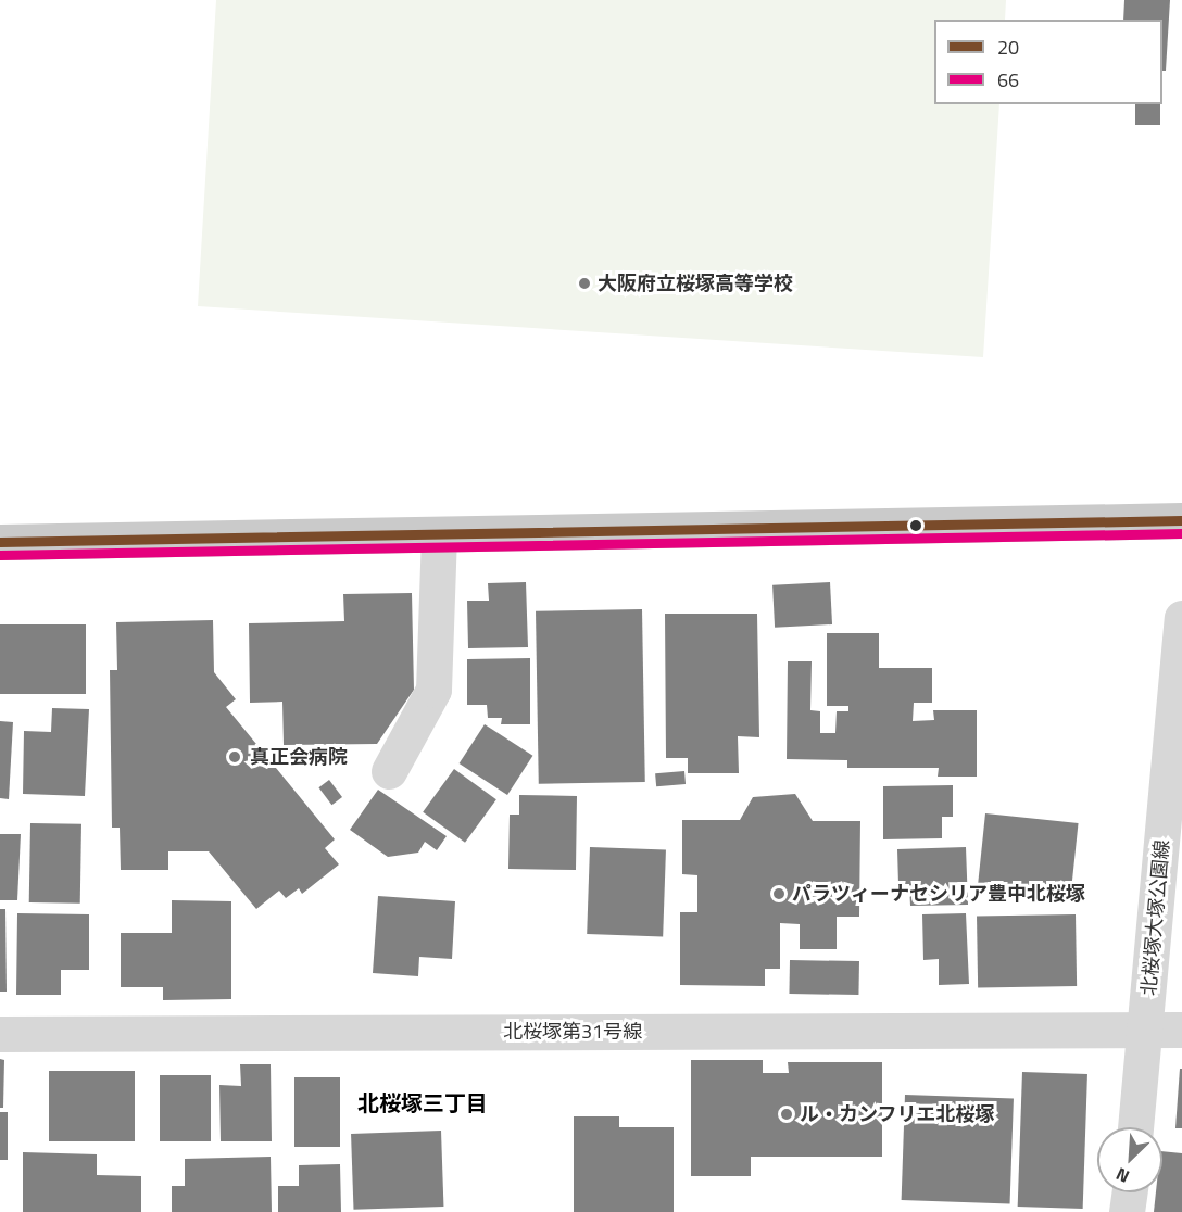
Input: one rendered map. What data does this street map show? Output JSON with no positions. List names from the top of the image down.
{
  "streets": {
    "street": ["北桜塚大塚公園線", "北桜塚第31号線"]
  },
  "crossings": [
    ["北桜塚大塚公園線", "北桜塚第31号線"]
  ],
  "districts": ["北桜塚三丁目"],
  "places": [
    "大阪府立桜塚高等学校",
    "真正会病院",
    "パラツィーナセシリア豊中北桜塚",
    "ル・カンフリエ北桜塚"
  ],
  "lines": ["transit line 20", "transit line 66"],
  "legend": ["20", "66"],
  "north": "bottom left"
}
